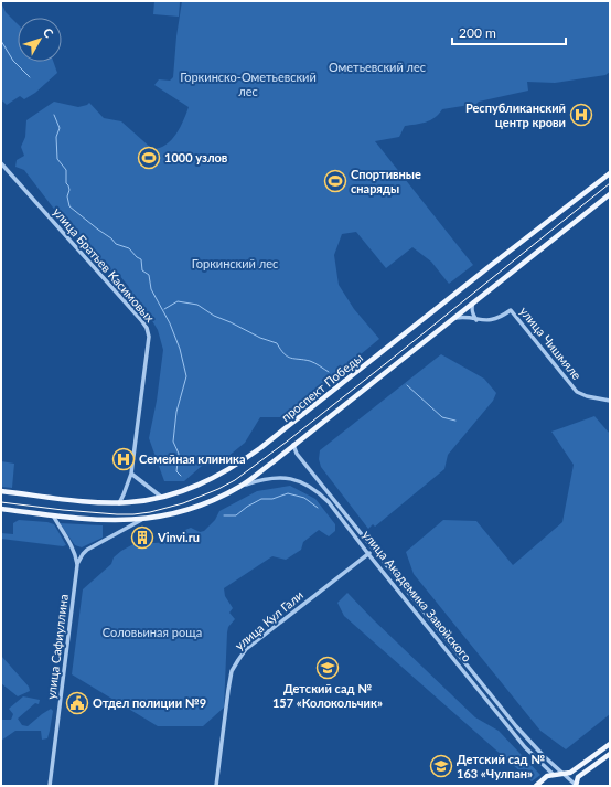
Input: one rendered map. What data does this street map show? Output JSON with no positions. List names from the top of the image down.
{
  "streets": {
    "main road": ["проспект Победы"],
    "street": [
      "улица Братьев Касимовых",
      "улица Чишмяле",
      "улица Академика Завойского",
      "улица Кул Гали",
      "улица Сафиуллина"
    ]
  },
  "crossings": [
    ["улица Братьев Касимовых", "проспект Победы"],
    ["улица Академика Завойского", "улица Кул Гали"]
  ],
  "parks": [
    "Ометьевский лес",
    "Горкинско-Ометьевский лес",
    "Горкинский лес",
    "Соловьиная роща"
  ],
  "places": {
    "hospital": ["Республиканский центр крови", "Семейная клиника"],
    "sports": ["1000 узлов", "Спортивные снаряды"],
    "building": ["Vinvi.ru"],
    "school or university": ["Детский сад № 157 «Колокольчик»", "Детский сад № 163 «Чулпан»"],
    "public building": ["Отдел полиции №9"]
  },
  "scale_bar": "200 m",
  "north": "top right"
}
